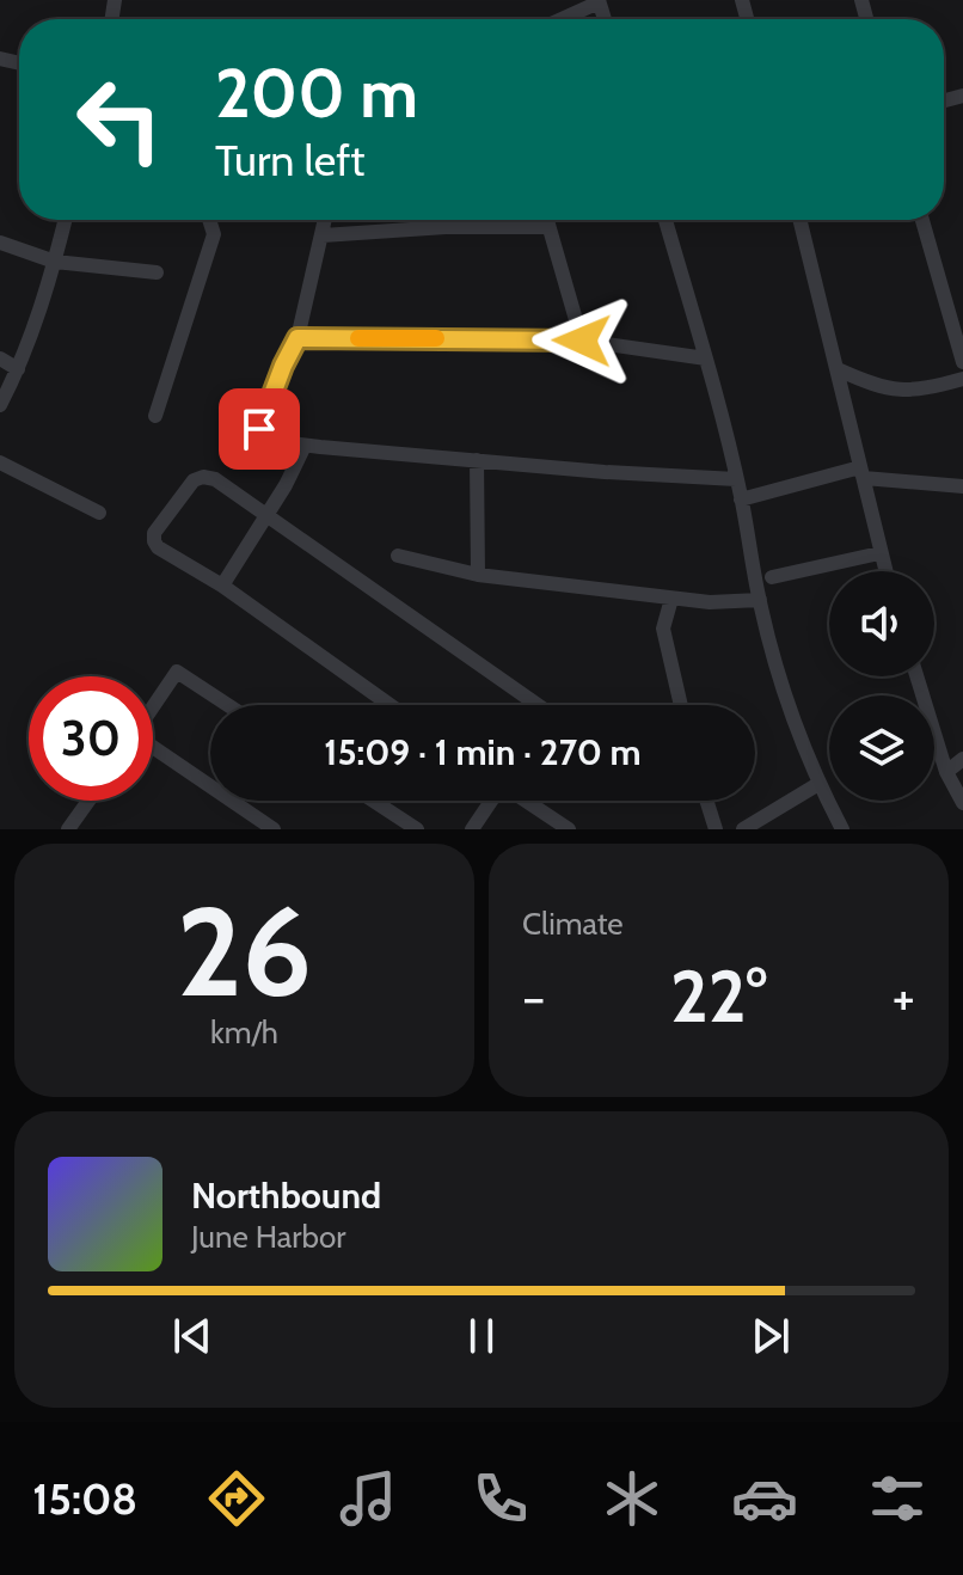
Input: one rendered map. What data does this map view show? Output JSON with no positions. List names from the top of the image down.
{
  "page": {
    "turn": ["200 m", "Turn left"],
    "limit": "30",
    "trip": "15:09 · 1 min · 270 m",
    "tile": [
      ["26", "km/h"],
      "Climate"
    ],
    "heat": ["−", "22°", "+"],
    "song": ["Northbound", "June Harbor"],
    "tabs": "15:08"
  }
}
